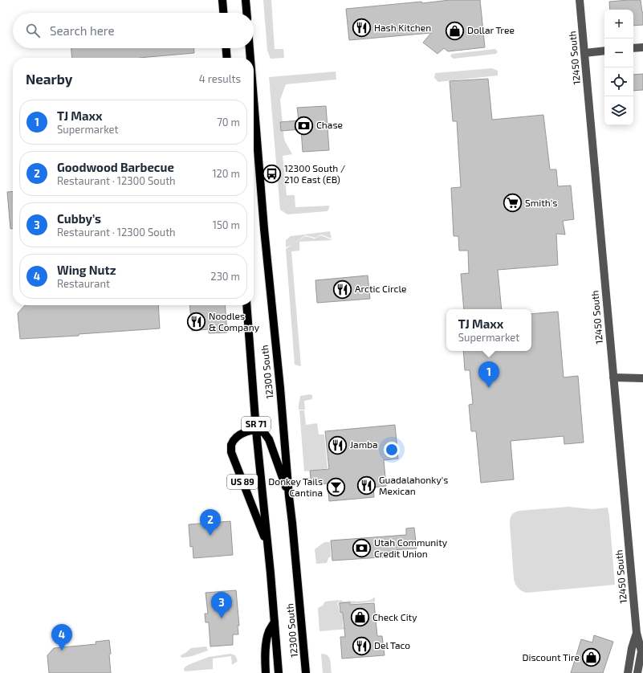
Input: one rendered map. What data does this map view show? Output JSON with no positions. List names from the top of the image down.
{
  "streets": {
    "main road": ["12300 South", "SR 71", "US 89"],
    "street": ["12450 South"]
  },
  "crossings": [
    ["12300 South", "US 89"]
  ],
  "places": {
    "restaurant": [
      "Hash Kitchen",
      "Arctic Circle",
      "Noodles & Company",
      "Jamba",
      "Guadalahonky's Mexican",
      "Del Taco"
    ],
    "shop": ["Dollar Tree", "Check City", "Discount Tire"],
    "bank": ["Chase", "Utah Community Credit Union"],
    "bus stop": ["12300 South / 210 East (EB)"],
    "supermarket": ["Smith's"],
    "bar": ["Donkey Tails Cantina"]
  },
  "page": {
    "map_buttons": ["+", "−"],
    "search": "Search here",
    "heading": ["Nearby", "4 results"],
    "list": [
      {
        "mark": "1",
        "name": "TJ Maxx",
        "note": "Supermarket",
        "value": "70 m"
      },
      {
        "mark": "2",
        "name": "Goodwood Barbecue",
        "note": "Restaurant · 12300 South",
        "value": "120 m"
      },
      {
        "mark": "3",
        "name": "Cubby’s",
        "note": "Restaurant · 12300 South",
        "value": "150 m"
      },
      {
        "mark": "4",
        "name": "Wing Nutz",
        "note": "Restaurant",
        "value": "230 m"
      }
    ],
    "popup": ["TJ Maxx", "Supermarket"],
    "pins": [
      "1",
      "2",
      "3",
      "4"
    ]
  }
}
